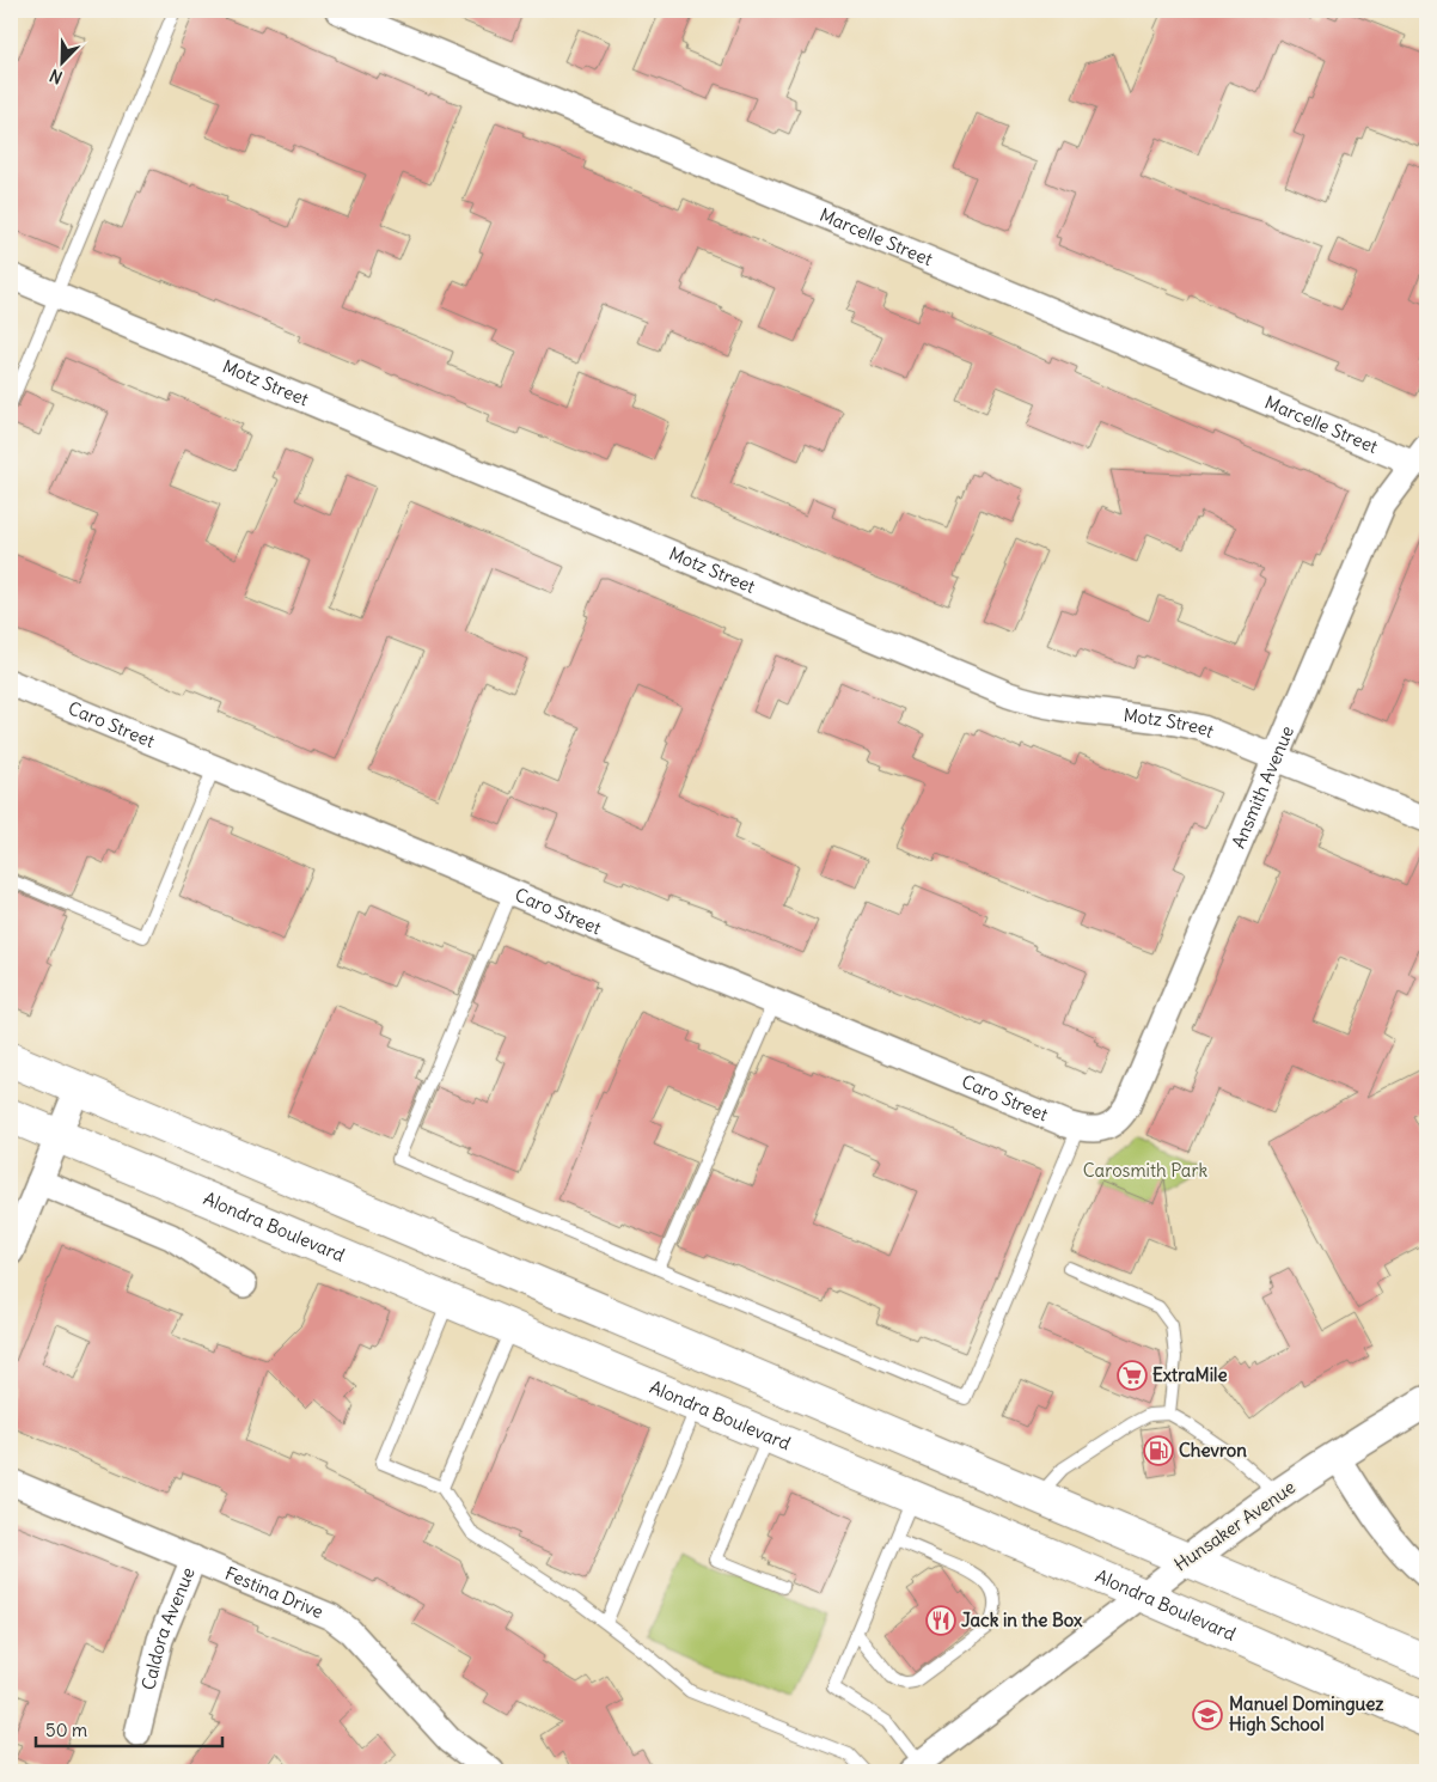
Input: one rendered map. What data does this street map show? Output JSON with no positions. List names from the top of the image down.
{
  "streets": {
    "main road": ["Alondra Boulevard"],
    "street": [
      "Marcelle Street",
      "Motz Street",
      "Caro Street",
      "Ansmith Avenue",
      "Hunsaker Avenue",
      "Festina Drive",
      "Caldora Avenue"
    ]
  },
  "crossings": [
    ["Marcelle Street", "Ansmith Avenue"],
    ["Motz Street", "Ansmith Avenue"],
    ["Caro Street", "Ansmith Avenue"],
    ["Alondra Boulevard", "Hunsaker Avenue"],
    ["Festina Drive", "Caldora Avenue"]
  ],
  "parks": ["Carosmith Park"],
  "places": {
    "supermarket": ["ExtraMile"],
    "fuel station": ["Chevron"],
    "restaurant": ["Jack in the Box"],
    "school or university": ["Manuel Dominguez High School"]
  },
  "scale_bar": "50 m",
  "north": "bottom left"
}
